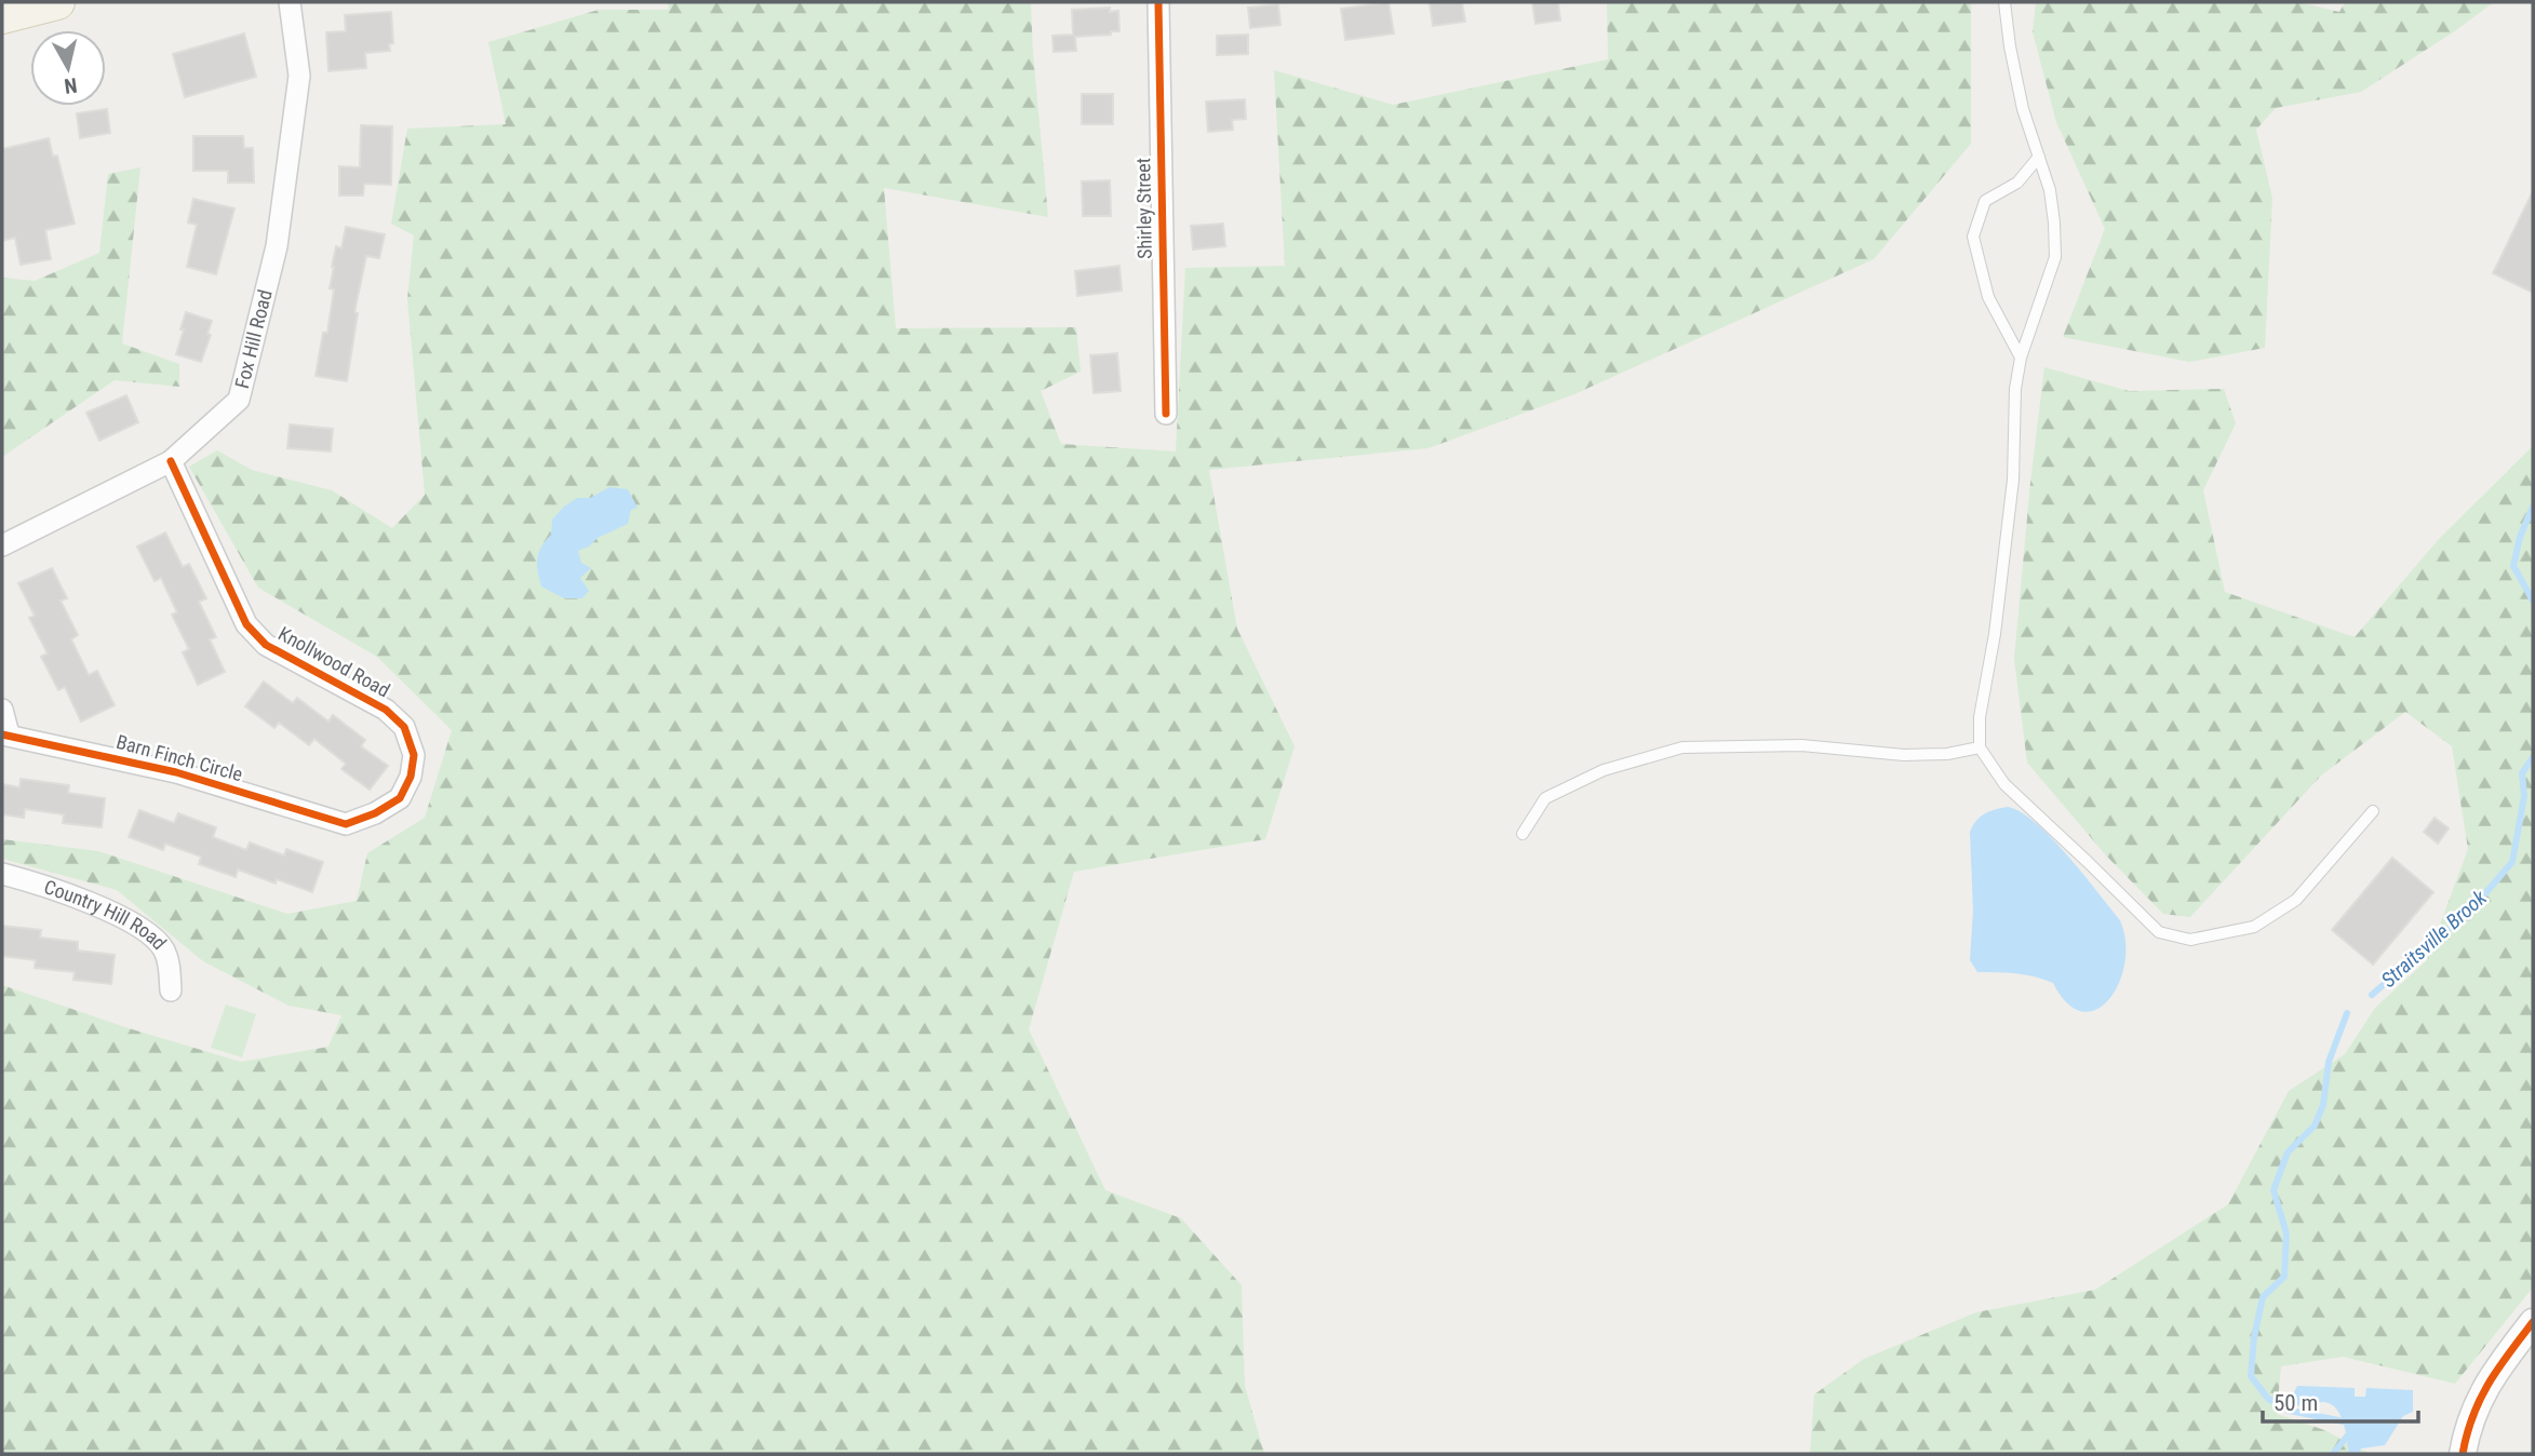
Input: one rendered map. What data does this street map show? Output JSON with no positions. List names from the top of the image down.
{
  "streets": {
    "street": [
      "Shirley Street",
      "Fox Hill Road",
      "Knollwood Road",
      "Barn Finch Circle",
      "Country Hill Road"
    ]
  },
  "crossings": [
    ["Fox Hill Road", "Knollwood Road"],
    ["Knollwood Road", "Barn Finch Circle"]
  ],
  "water": ["Straitsville Brook"],
  "scale_bar": "50 m",
  "north": "bottom"
}
